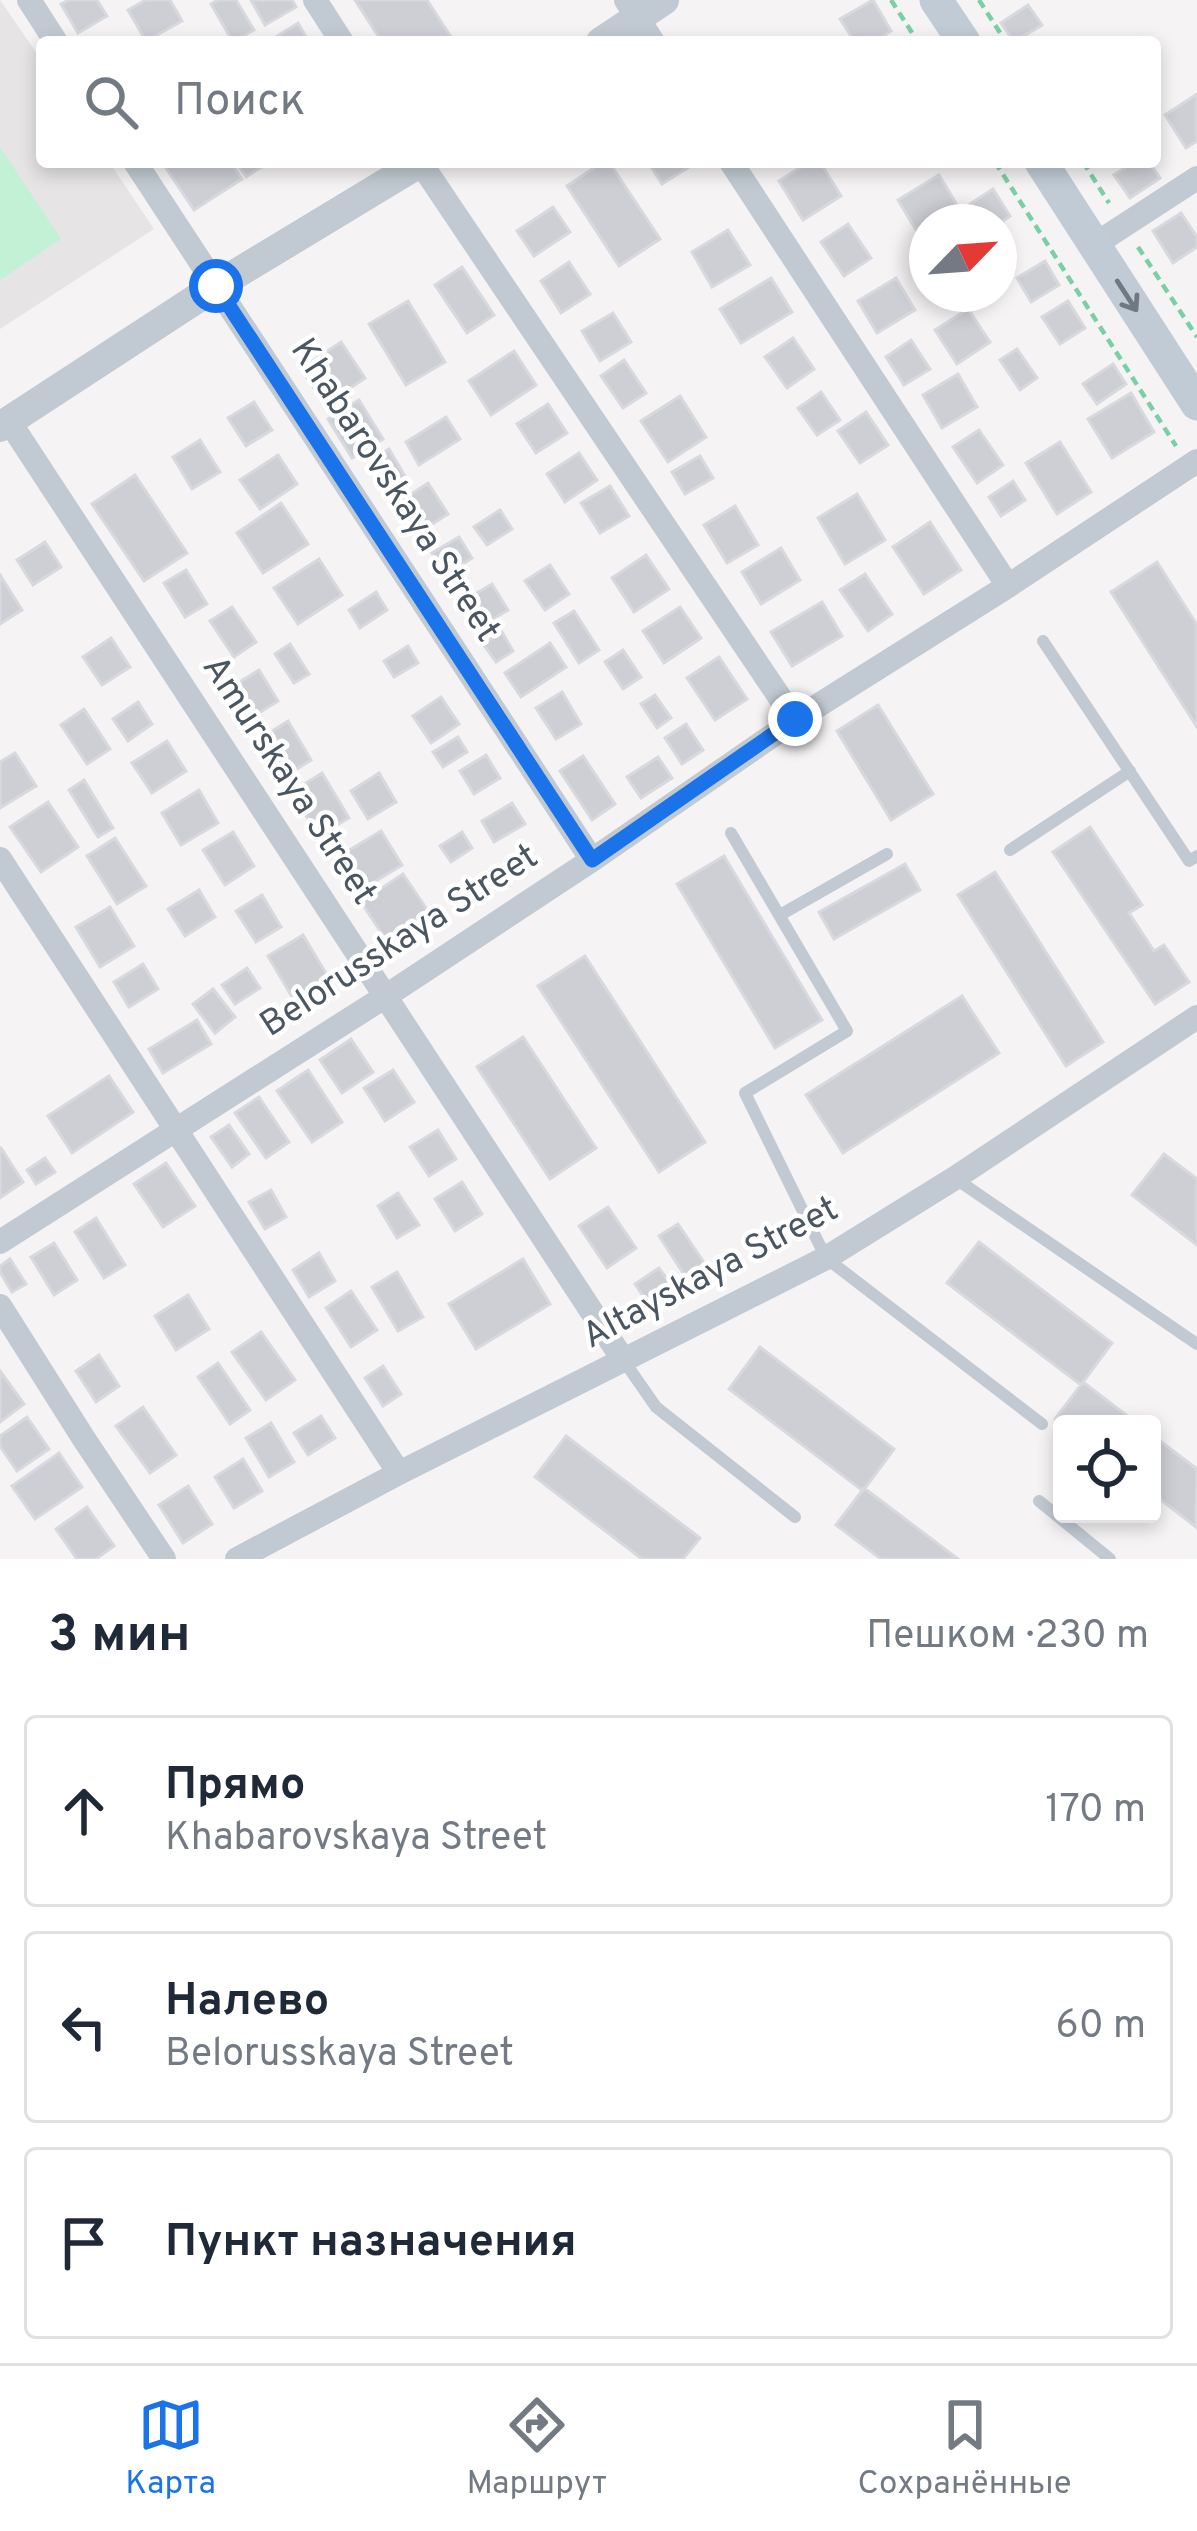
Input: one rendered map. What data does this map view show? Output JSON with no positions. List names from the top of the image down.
{
  "streets": {
    "street": [
      "Khabarovskaya Street",
      "Amurskaya Street",
      "Belorusskaya Street",
      "Altayskaya Street"
    ]
  },
  "crossings": [
    ["Khabarovskaya Street", "Belorusskaya Street"],
    ["Amurskaya Street", "Belorusskaya Street"],
    ["Amurskaya Street", "Altayskaya Street"]
  ],
  "north": "top right",
  "page": {
    "search": "Поиск",
    "heading": ["3 мин", "Пешком · 230 m"],
    "list": [
      ["Прямо", "Khabarovskaya Street", "170 m"],
      ["Налево", "Belorusskaya Street", "60 m"],
      "Пункт назначения"
    ],
    "nav": ["Карта", "Маршрут", "Сохранённые"]
  }
}
